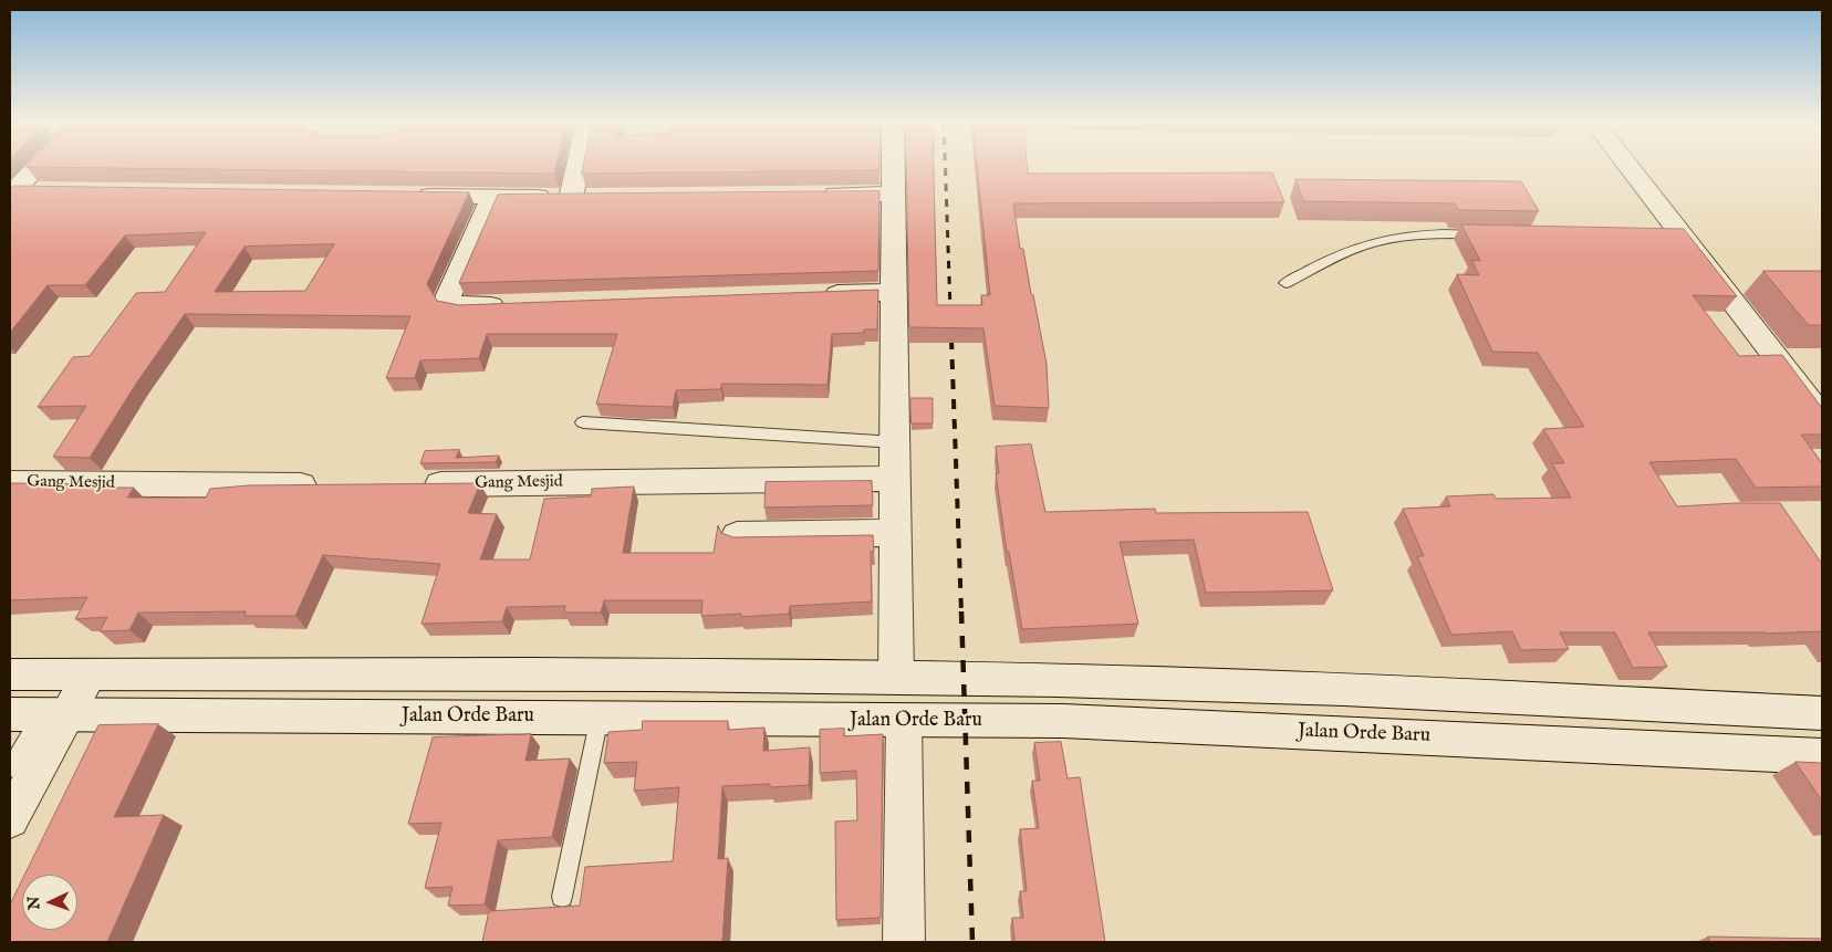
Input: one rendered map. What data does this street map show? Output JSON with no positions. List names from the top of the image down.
{
  "streets": {
    "street": ["Gang Mesjid", "Jalan Orde Baru"]
  },
  "north": "left"
}
